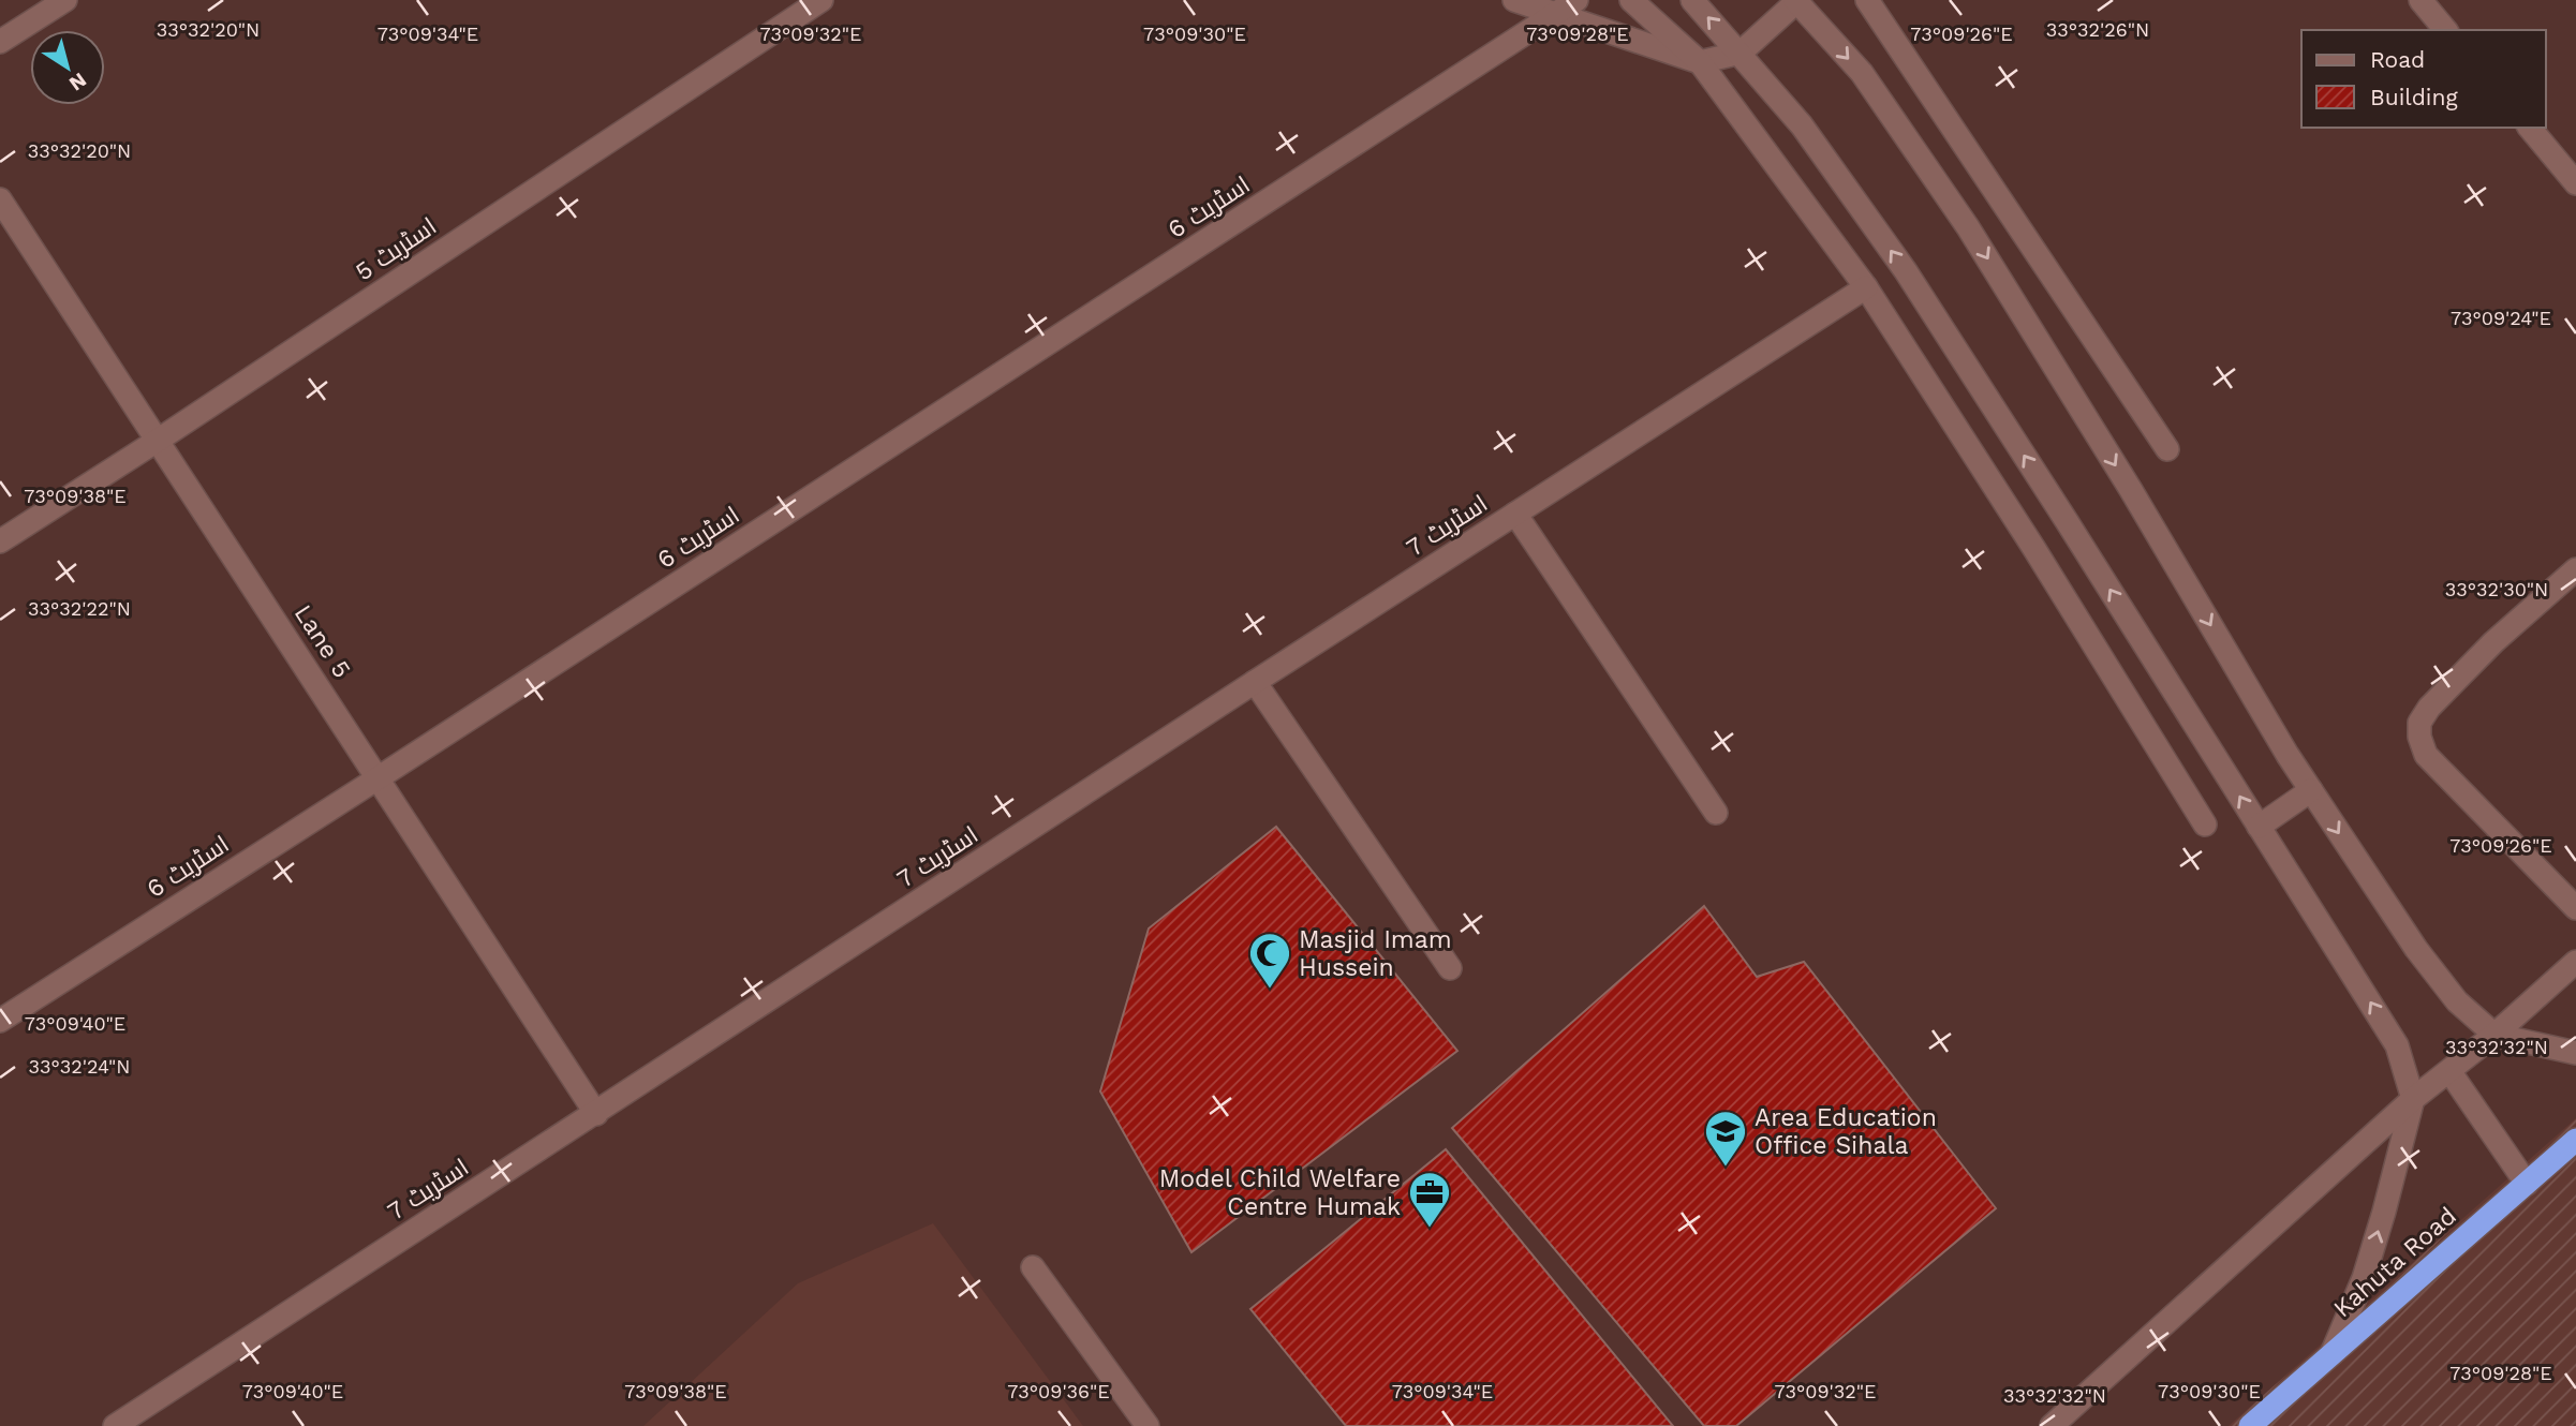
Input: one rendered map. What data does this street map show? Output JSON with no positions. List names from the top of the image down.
{
  "streets": {
    "highway": ["Kahuta Road"],
    "street": [
      "اسٹریٹ 6",
      "اسٹریٹ 5",
      "اسٹریٹ 7",
      "Lane 5"
    ]
  },
  "crossings": [
    ["اسٹریٹ 6", "Lane 5"],
    ["اسٹریٹ 5", "Lane 5"],
    ["اسٹریٹ 7", "Lane 5"]
  ],
  "places": {
    "mosque": ["Masjid Imam Hussein"],
    "school or university": ["Area Education Office Sihala"],
    "office": ["Model Child Welfare Centre Humak"]
  },
  "legend": ["Road", "Building"],
  "north": "bottom right",
  "coordinates": [
    "33°32'20\"N",
    "33°32'26\"N",
    "73°09'34\"E",
    "73°09'32\"E",
    "73°09'30\"E",
    "73°09'28\"E",
    "73°09'26\"E",
    "73°09'24\"E",
    "73°09'38\"E",
    "33°32'30\"N",
    "33°32'22\"N",
    "73°09'40\"E",
    "33°32'32\"N",
    "33°32'24\"N",
    "73°09'36\"E"
  ]
}
